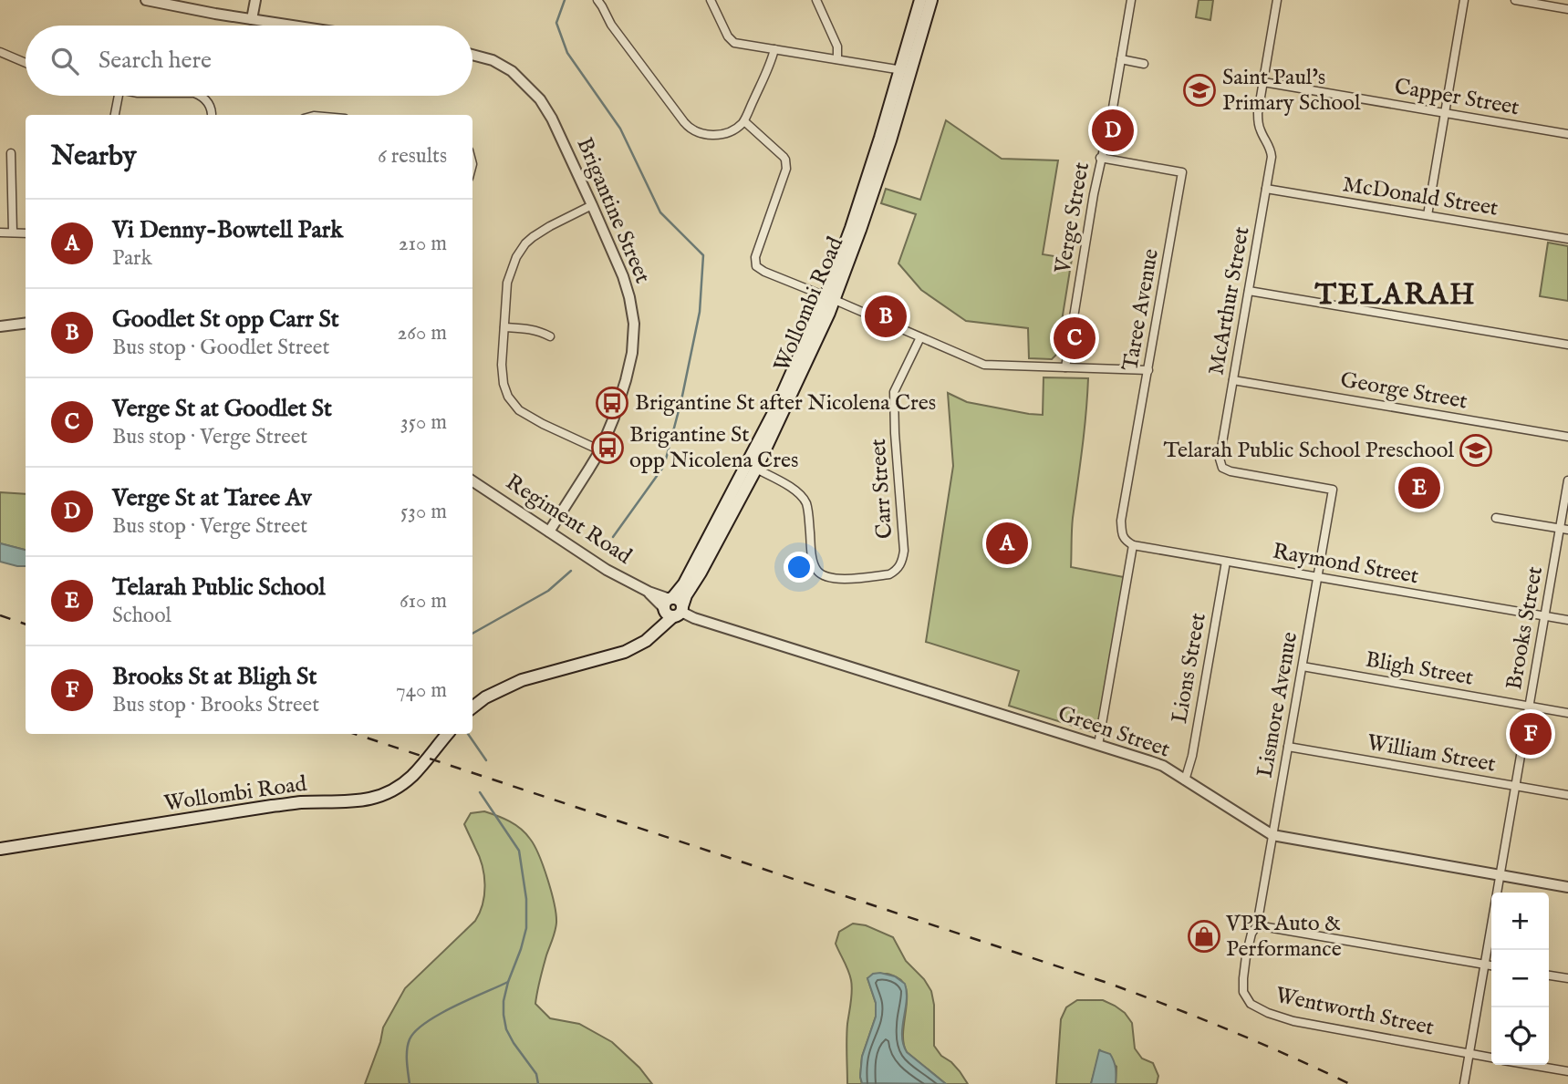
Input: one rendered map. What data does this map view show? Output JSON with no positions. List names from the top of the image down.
{
  "streets": {
    "main road": ["Wollombi Road"],
    "street": [
      "Capper Street",
      "McDonald Street",
      "Brigantine Street",
      "Verge Street",
      "McArthur Street",
      "Taree Avenue",
      "George Street",
      "Carr Street",
      "Regiment Road",
      "Raymond Street",
      "Brooks Street",
      "Lions Street",
      "Bligh Street",
      "Lismore Avenue",
      "Green Street",
      "William Street",
      "Wentworth Street"
    ]
  },
  "crossings": [
    ["Capper Street", "McArthur Street"],
    ["McDonald Street", "McArthur Street"],
    ["Brigantine Street", "Regiment Road"],
    ["Verge Street", "Taree Avenue"],
    ["McArthur Street", "George Street"],
    ["McArthur Street", "Lismore Avenue"],
    ["Wollombi Road", "Carr Street"],
    ["Wollombi Road", "Regiment Road"],
    ["Wollombi Road", "Green Street"],
    ["Taree Avenue", "Raymond Street"],
    ["Regiment Road", "Green Street"],
    ["Raymond Street", "Brooks Street"],
    ["Raymond Street", "Lions Street"],
    ["Raymond Street", "Lismore Avenue"],
    ["Brooks Street", "Bligh Street"],
    ["Brooks Street", "Green Street"],
    ["Brooks Street", "William Street"],
    ["Brooks Street", "Wentworth Street"],
    ["Lions Street", "Green Street"],
    ["Bligh Street", "Lismore Avenue"],
    ["Lismore Avenue", "Green Street"],
    ["Lismore Avenue", "William Street"],
    ["Lismore Avenue", "Wentworth Street"]
  ],
  "districts": ["TELARAH"],
  "places": {
    "school or university": ["Saint Paul's Primary School", "Telarah Public School Preschool"],
    "bus stop": ["Brigantine St after Nicolena Cres", "Brigantine St opp Nicolena Cres"],
    "shop": ["VPR Auto & Performance"]
  },
  "page": {
    "search": "Search here",
    "pins": [
      "D",
      "B",
      "C",
      "E",
      "A",
      "F"
    ],
    "heading": ["Nearby", "6 results"],
    "list": [
      {
        "mark": "A",
        "name": "Vi Denny-Bowtell Park",
        "note": "Park",
        "value": "210 m"
      },
      {
        "mark": "B",
        "name": "Goodlet St opp Carr St",
        "note": "Bus stop · Goodlet Street",
        "value": "260 m"
      },
      {
        "mark": "C",
        "name": "Verge St at Goodlet St",
        "note": "Bus stop · Verge Street",
        "value": "350 m"
      },
      {
        "mark": "D",
        "name": "Verge St at Taree Av",
        "note": "Bus stop · Verge Street",
        "value": "530 m"
      },
      {
        "mark": "E",
        "name": "Telarah Public School",
        "note": "School",
        "value": "610 m"
      },
      {
        "mark": "F",
        "name": "Brooks St at Bligh St",
        "note": "Bus stop · Brooks Street",
        "value": "740 m"
      }
    ],
    "map_buttons": ["+", "−"]
  }
}
